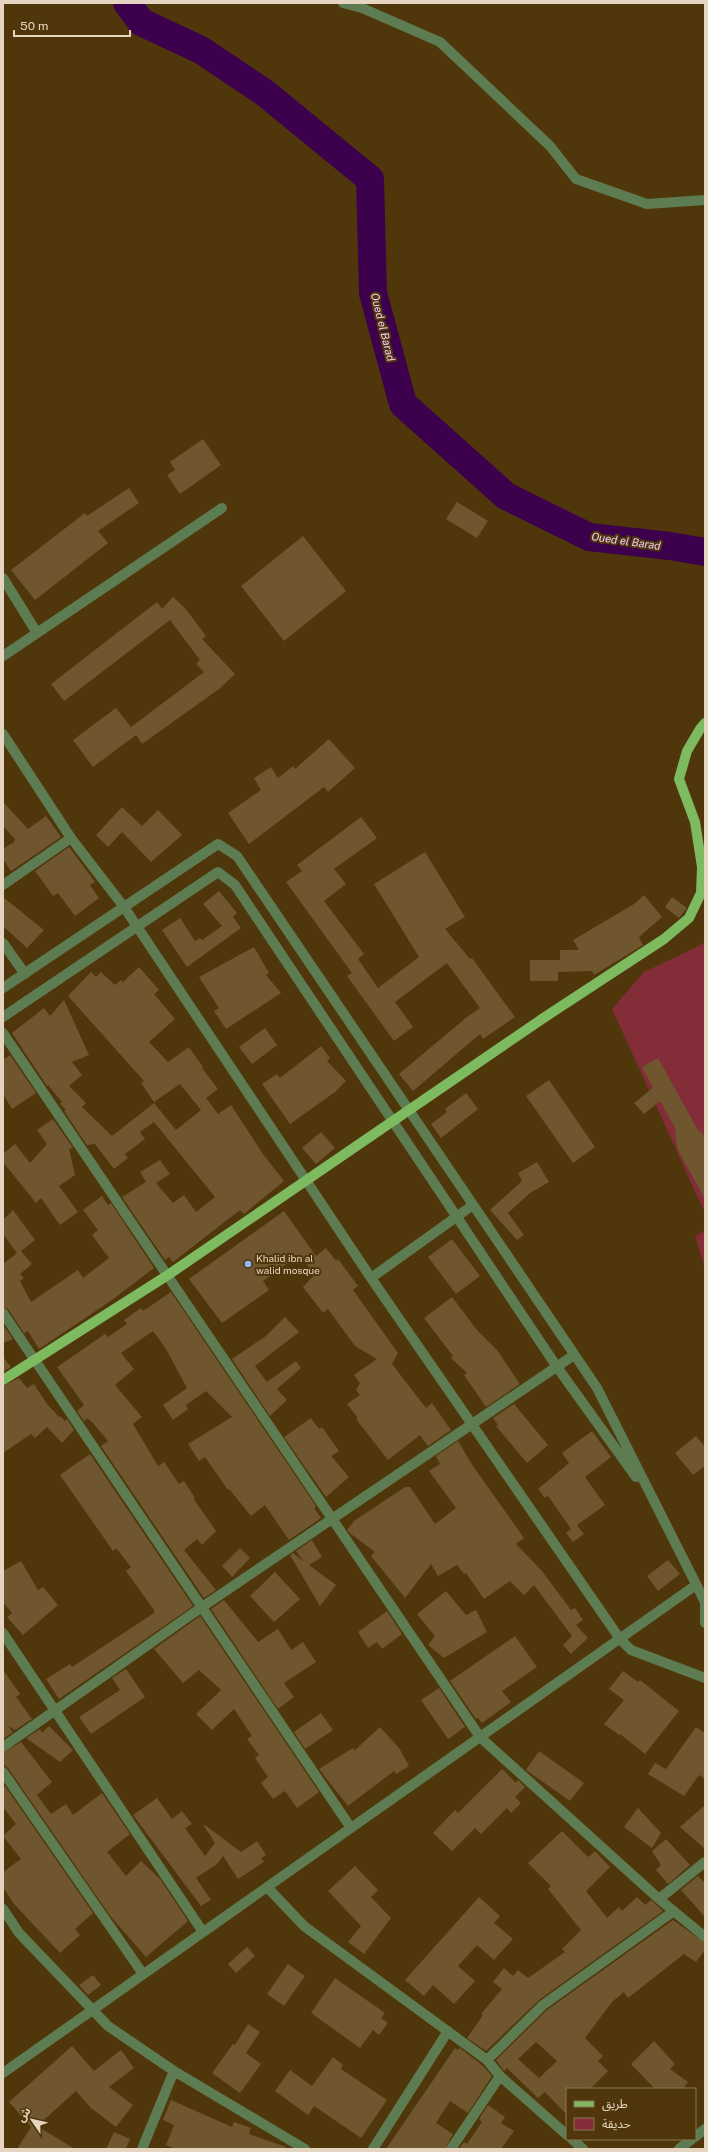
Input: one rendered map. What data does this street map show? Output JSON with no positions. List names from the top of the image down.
{
  "water": ["Oued el Barad"],
  "places": ["Khalid ibn al walid mosque"],
  "legend": ["طريق", "حديقة"],
  "scale_bar": "50 m",
  "north": "top left"
}
